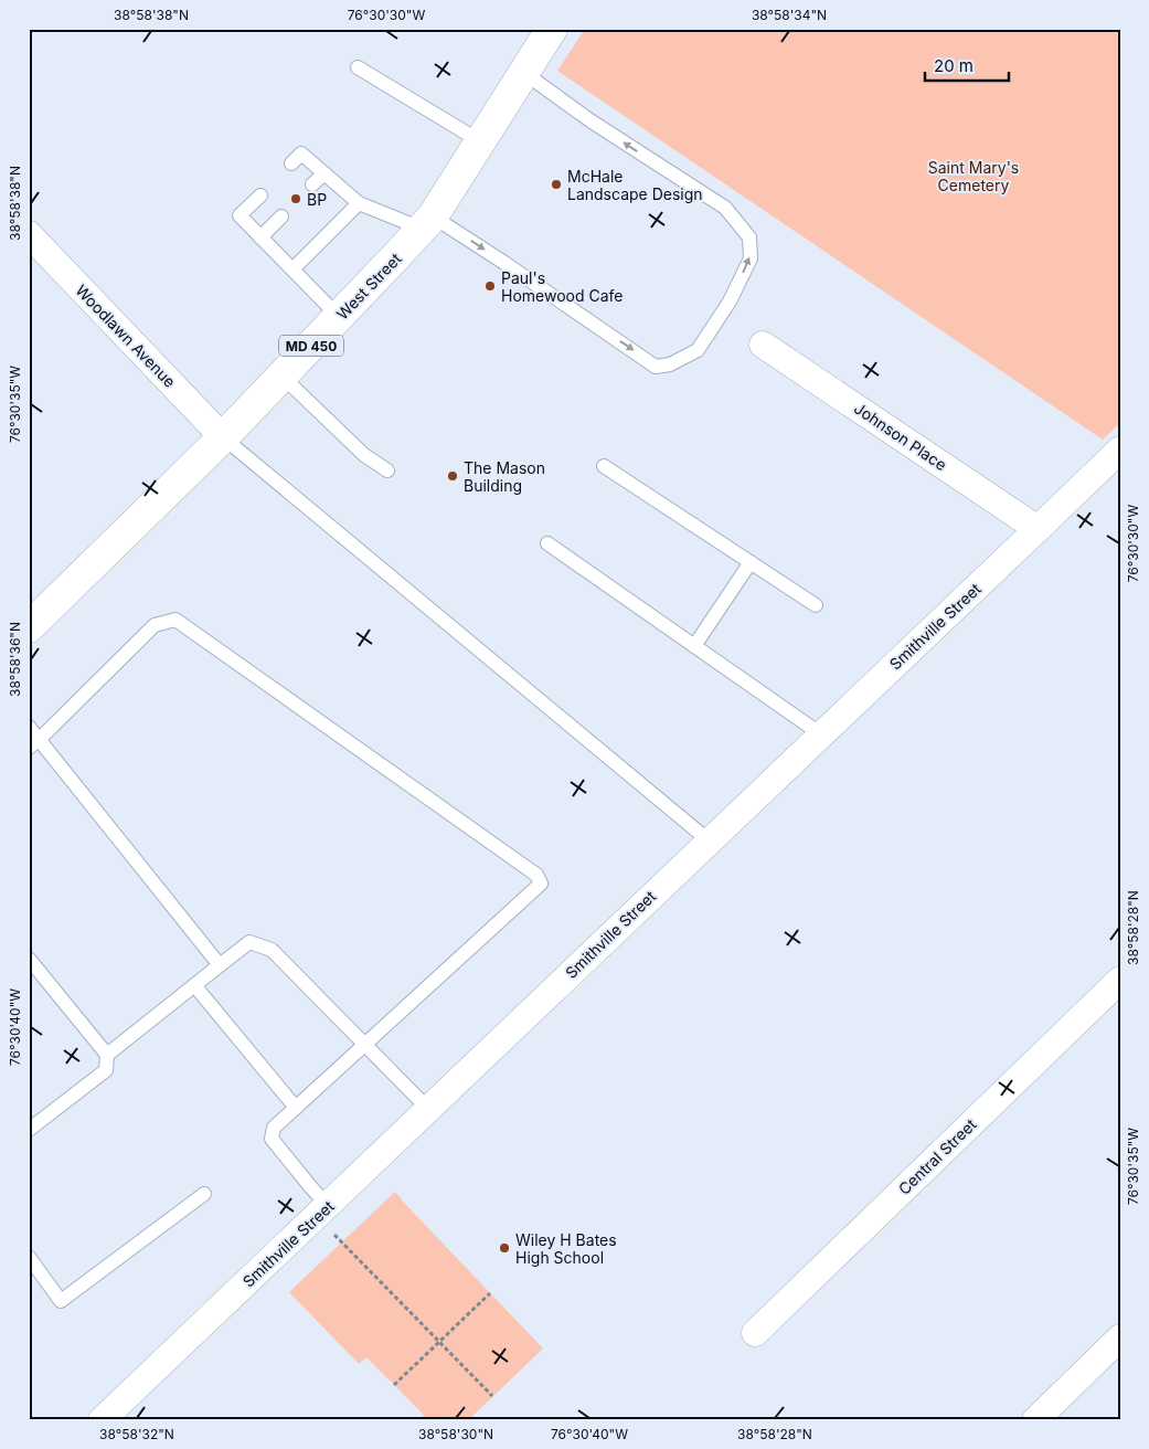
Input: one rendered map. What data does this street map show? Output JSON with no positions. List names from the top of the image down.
{
  "streets": {
    "main road": ["West Street", "MD 450"],
    "street": [
      "Woodlawn Avenue",
      "Johnson Place",
      "Smithville Street",
      "Central Street"
    ]
  },
  "crossings": [
    ["West Street", "Woodlawn Avenue"],
    ["Johnson Place", "Smithville Street"]
  ],
  "parks": ["Saint Mary's Cemetery"],
  "places": [
    "McHale Landscape Design",
    "BP",
    "Paul's Homewood Cafe",
    "The Mason Building",
    "Wiley H Bates High School"
  ],
  "scale_bar": "20 m",
  "coordinates": [
    "38°58'38\"N",
    "76°30'30\"W",
    "38°58'34\"N",
    "76°30'35\"W",
    "38°58'36\"N",
    "38°58'28\"N",
    "76°30'40\"W",
    "38°58'32\"N",
    "38°58'30\"N"
  ]
}
